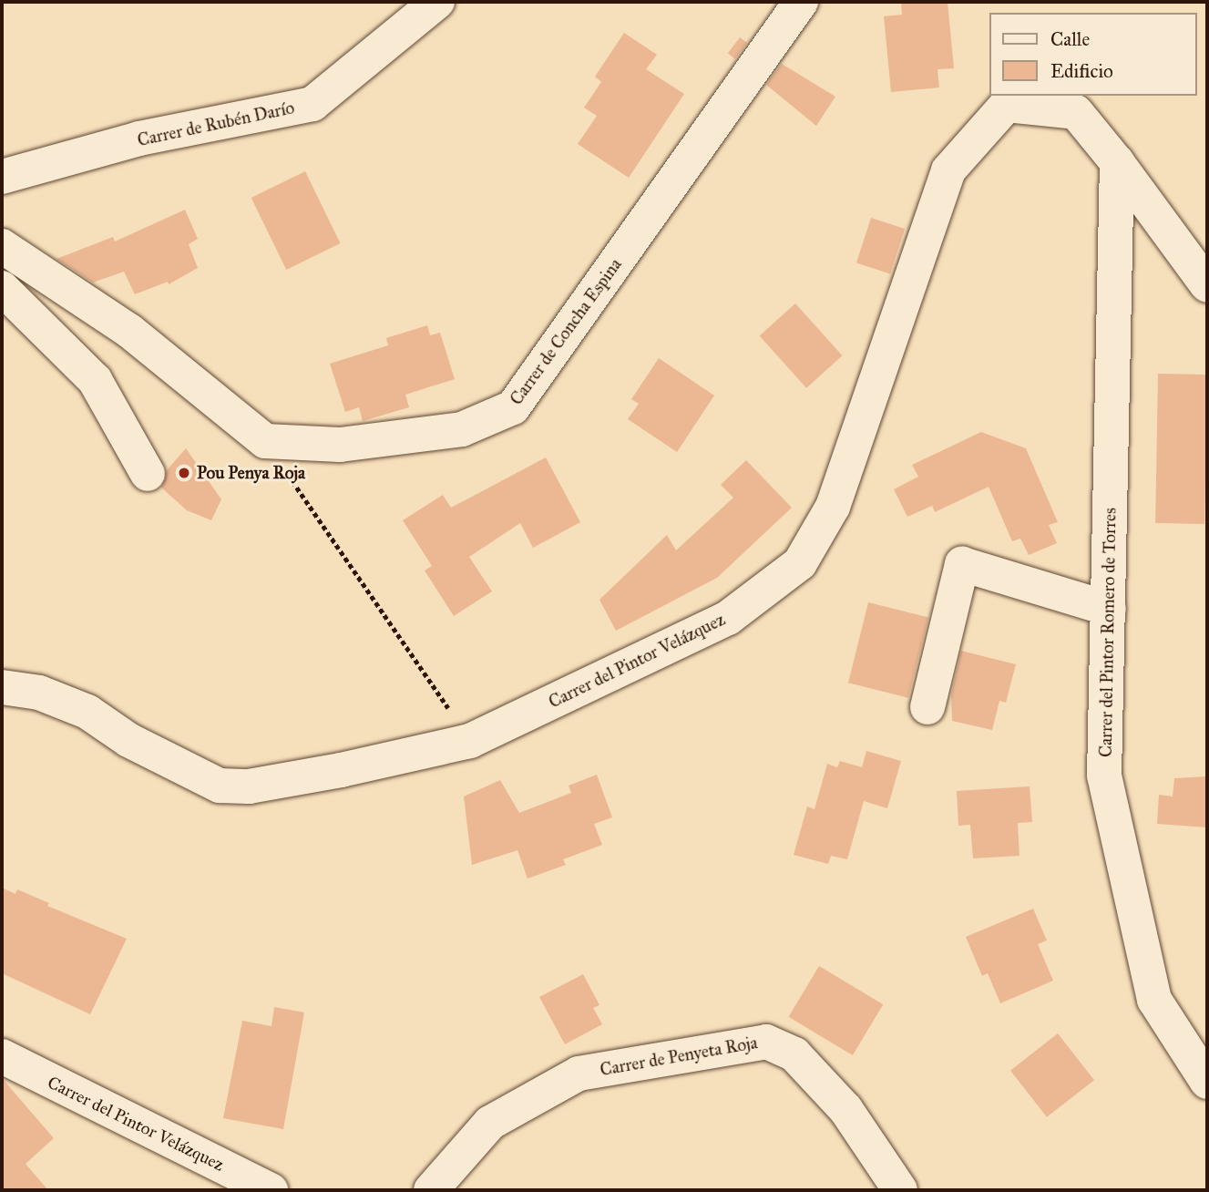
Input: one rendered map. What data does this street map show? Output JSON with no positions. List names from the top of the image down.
{
  "streets": {
    "street": [
      "Carrer de Rubén Darío",
      "Carrer de Concha Espina",
      "Carrer del Pintor Romero de Torres",
      "Carrer del Pintor Velázquez",
      "Carrer de Penyeta Roja"
    ]
  },
  "crossings": [
    ["Carrer del Pintor Romero de Torres", "Carrer del Pintor Velázquez"]
  ],
  "places": ["Pou Penya Roja"],
  "legend": ["Calle", "Edificio"]
}
